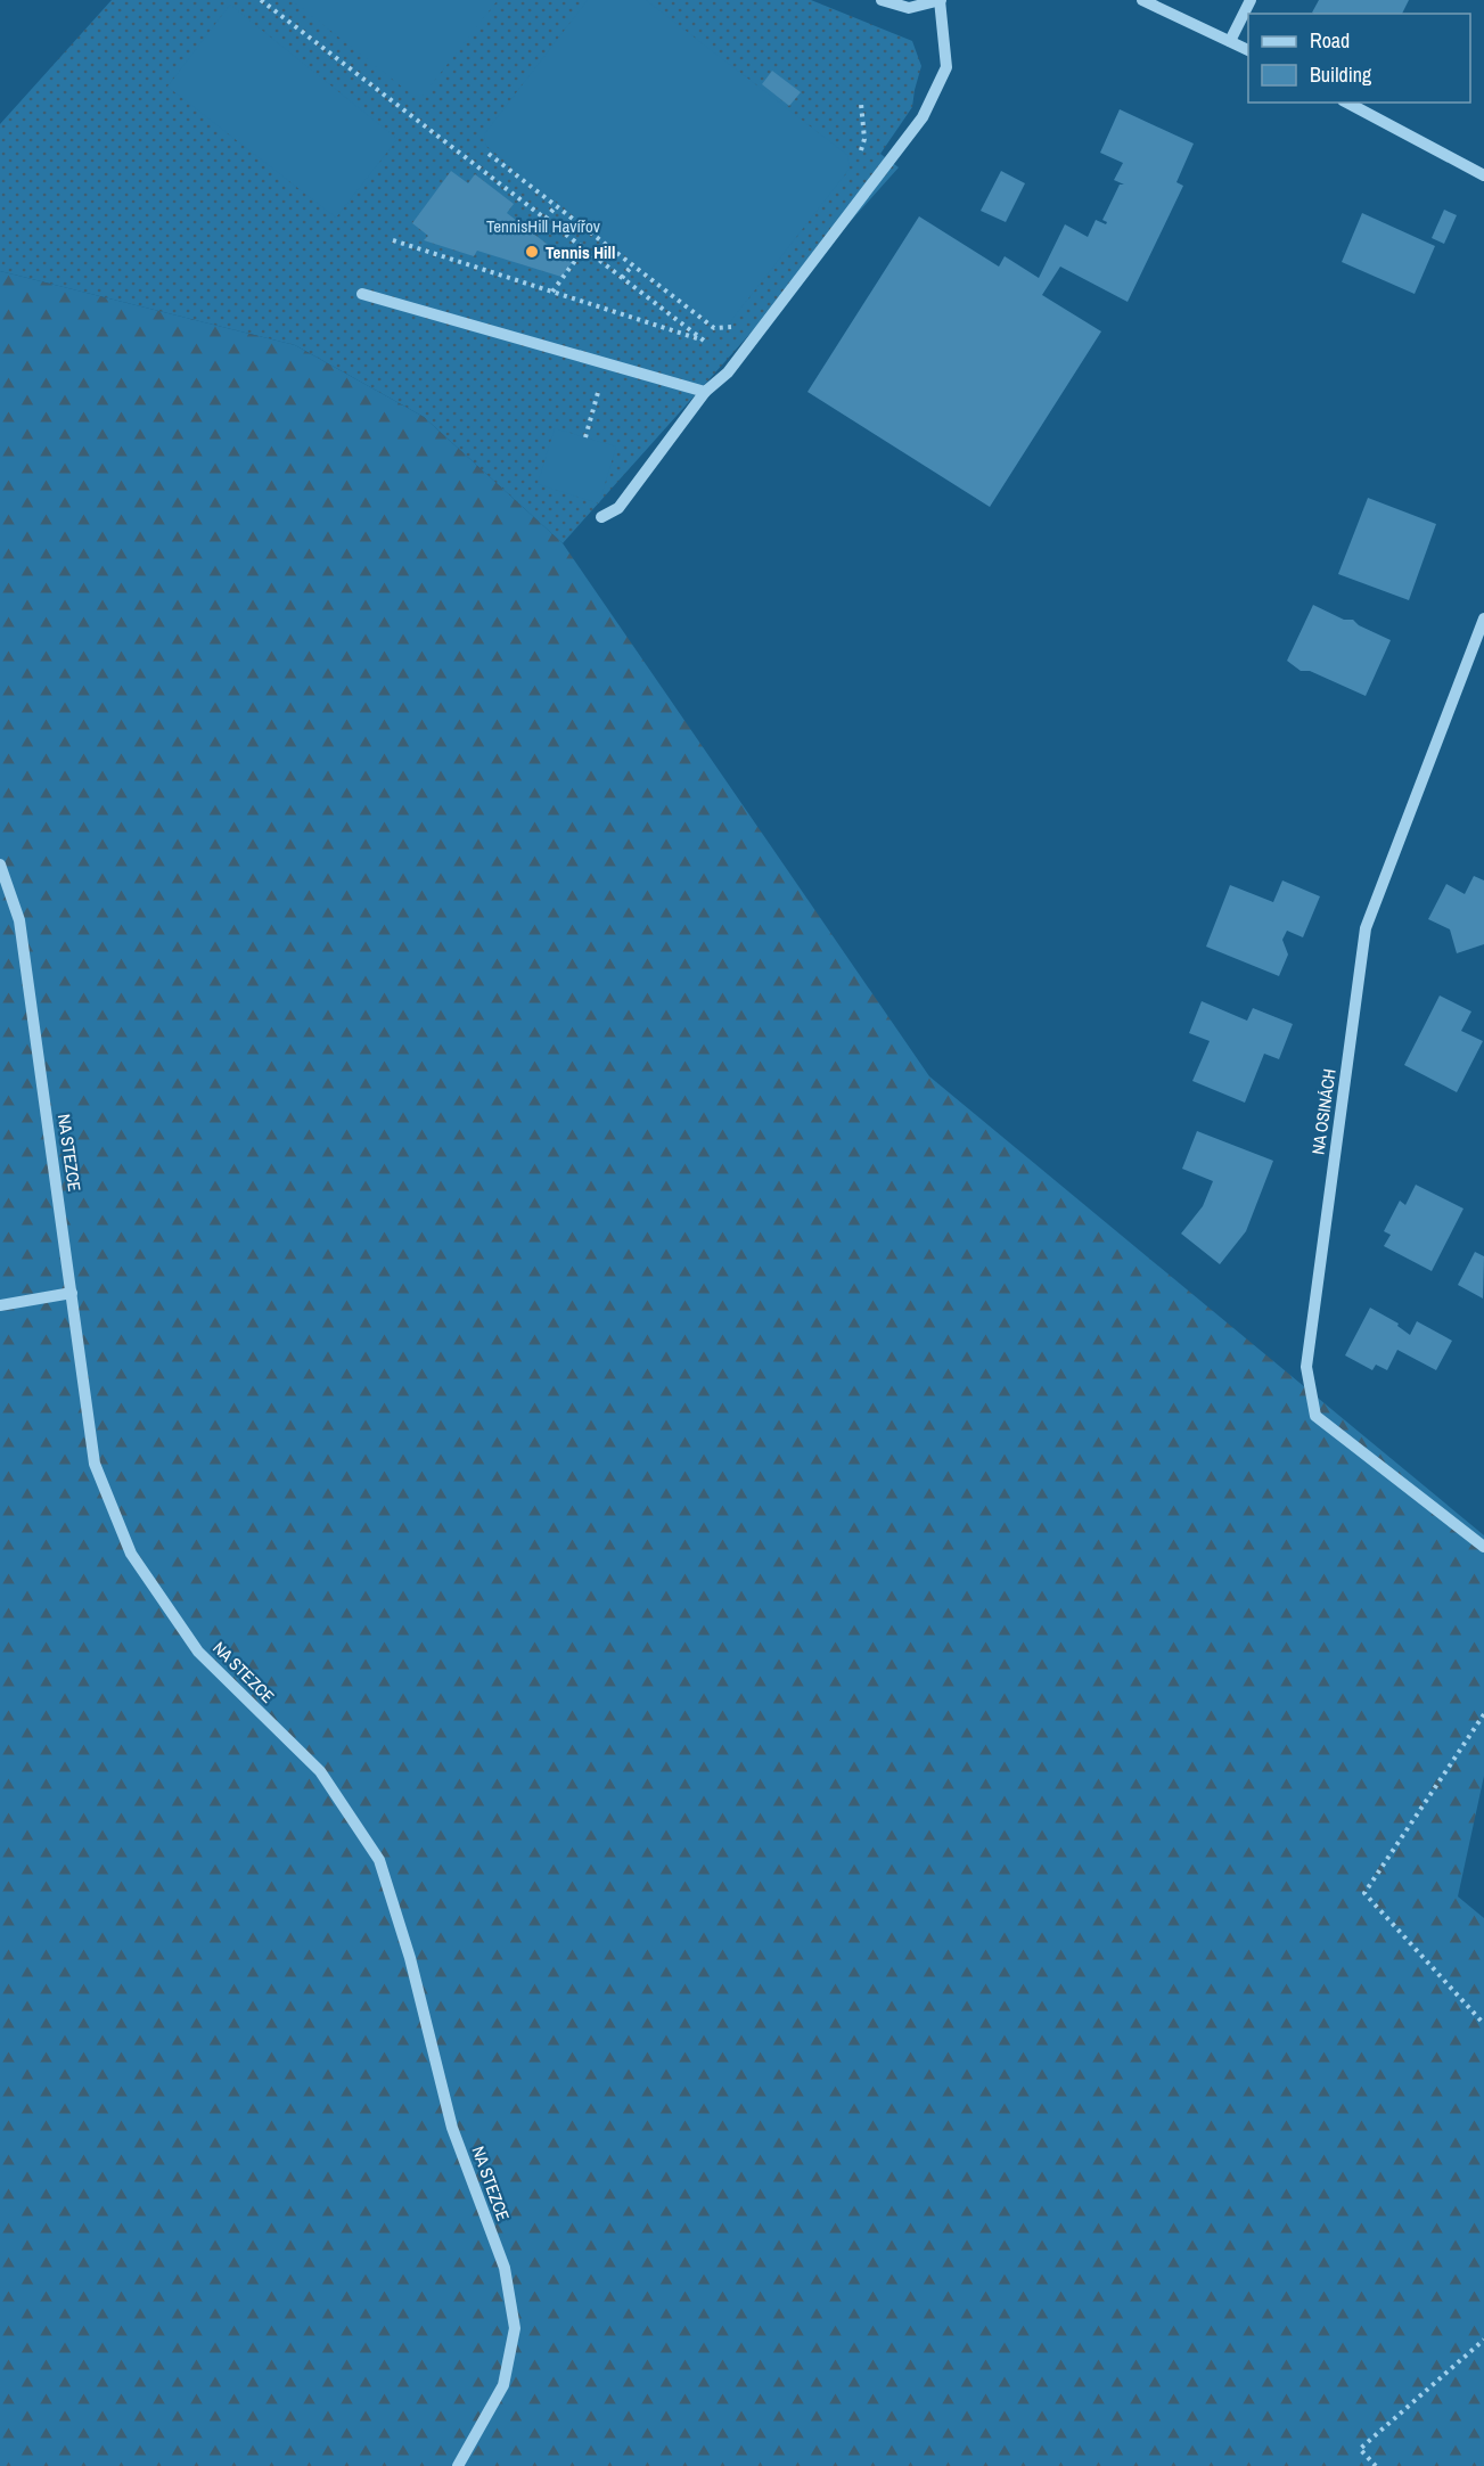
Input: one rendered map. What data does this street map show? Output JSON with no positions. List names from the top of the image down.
{
  "streets": {
    "street": ["NA OSINÁCH", "NA STEZCE"]
  },
  "parks": ["TennisHill Havířov"],
  "places": ["Tennis Hill"],
  "legend": ["Road", "Building"]
}
